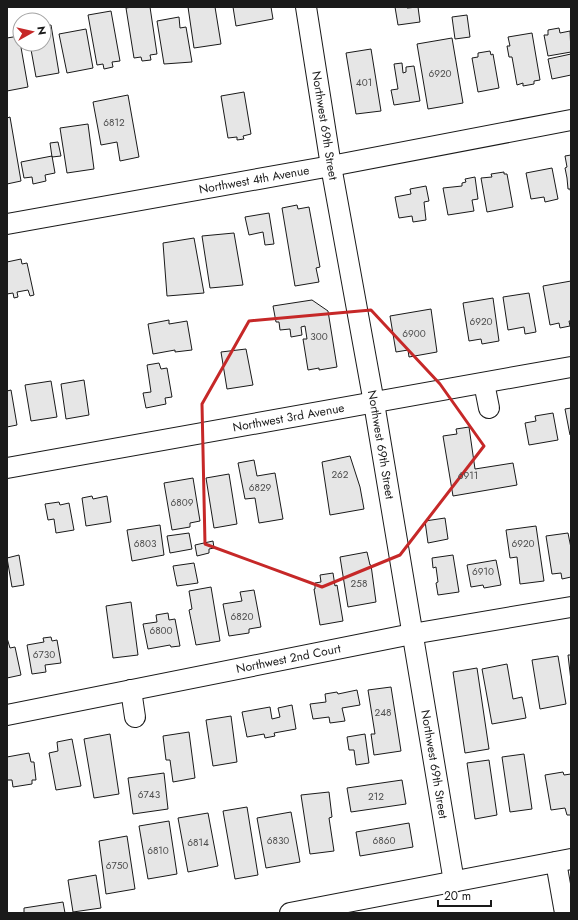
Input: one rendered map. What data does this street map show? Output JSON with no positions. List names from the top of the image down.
{
  "streets": {
    "street": [
      "Northwest 69th Street",
      "Northwest 4th Avenue",
      "Northwest 3rd Avenue",
      "Northwest 2nd Court"
    ]
  },
  "crossings": [
    ["Northwest 69th Street", "Northwest 4th Avenue"],
    ["Northwest 69th Street", "Northwest 3rd Avenue"],
    ["Northwest 69th Street", "Northwest 2nd Court"]
  ],
  "house_numbers": [
    "6920",
    "401",
    "6812",
    "6920",
    "6900",
    "300",
    "262",
    "6911",
    "6829",
    "6809",
    "6803",
    "6920",
    "6910",
    "258",
    "6820",
    "6800",
    "6730",
    "248",
    "6743",
    "212",
    "6830",
    "6860",
    "6814",
    "6810",
    "6750"
  ],
  "scale_bar": "20 m",
  "north": "right"
}
